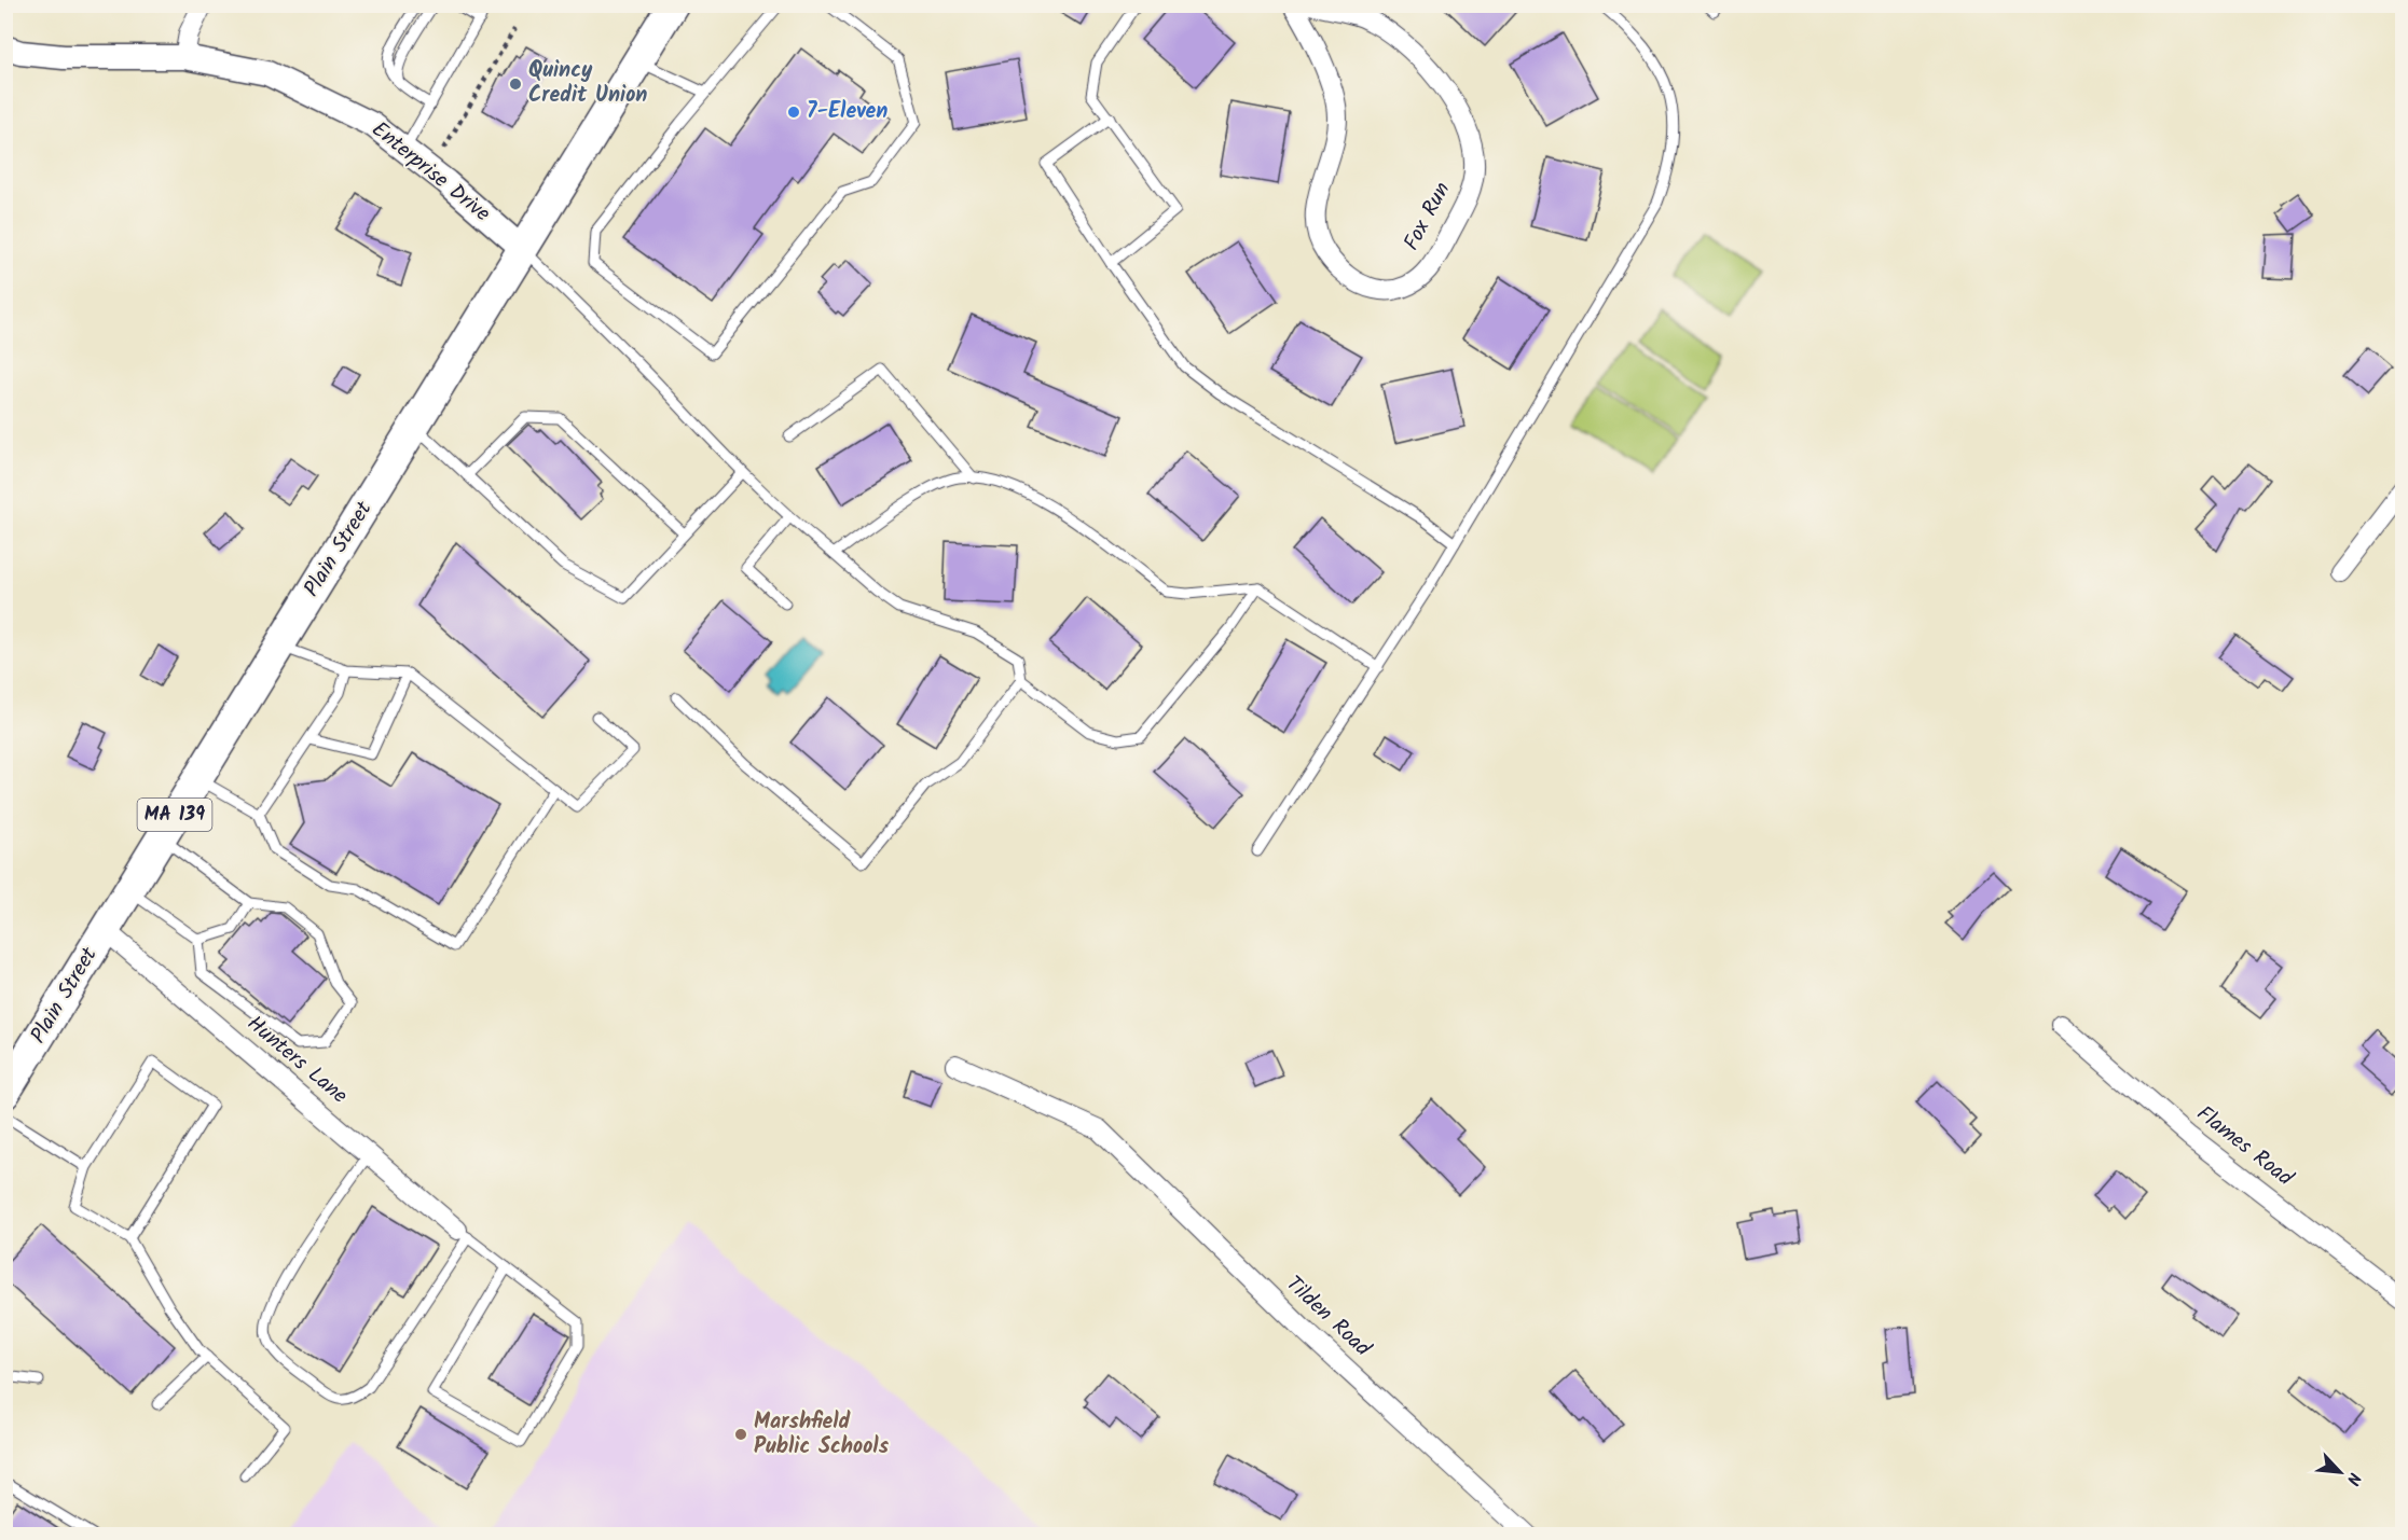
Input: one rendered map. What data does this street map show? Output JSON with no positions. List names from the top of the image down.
{
  "streets": {
    "main road": ["Plain Street", "MA 139"],
    "street": [
      "Enterprise Drive",
      "Fox Run",
      "Hunters Lane",
      "Flames Road",
      "Tilden Road"
    ]
  },
  "crossings": [
    ["Enterprise Drive", "Plain Street"],
    ["Plain Street", "Hunters Lane"]
  ],
  "places": ["Quincy Credit Union", "7-Eleven", "Marshfield Public Schools"],
  "north": "bottom right"
}
